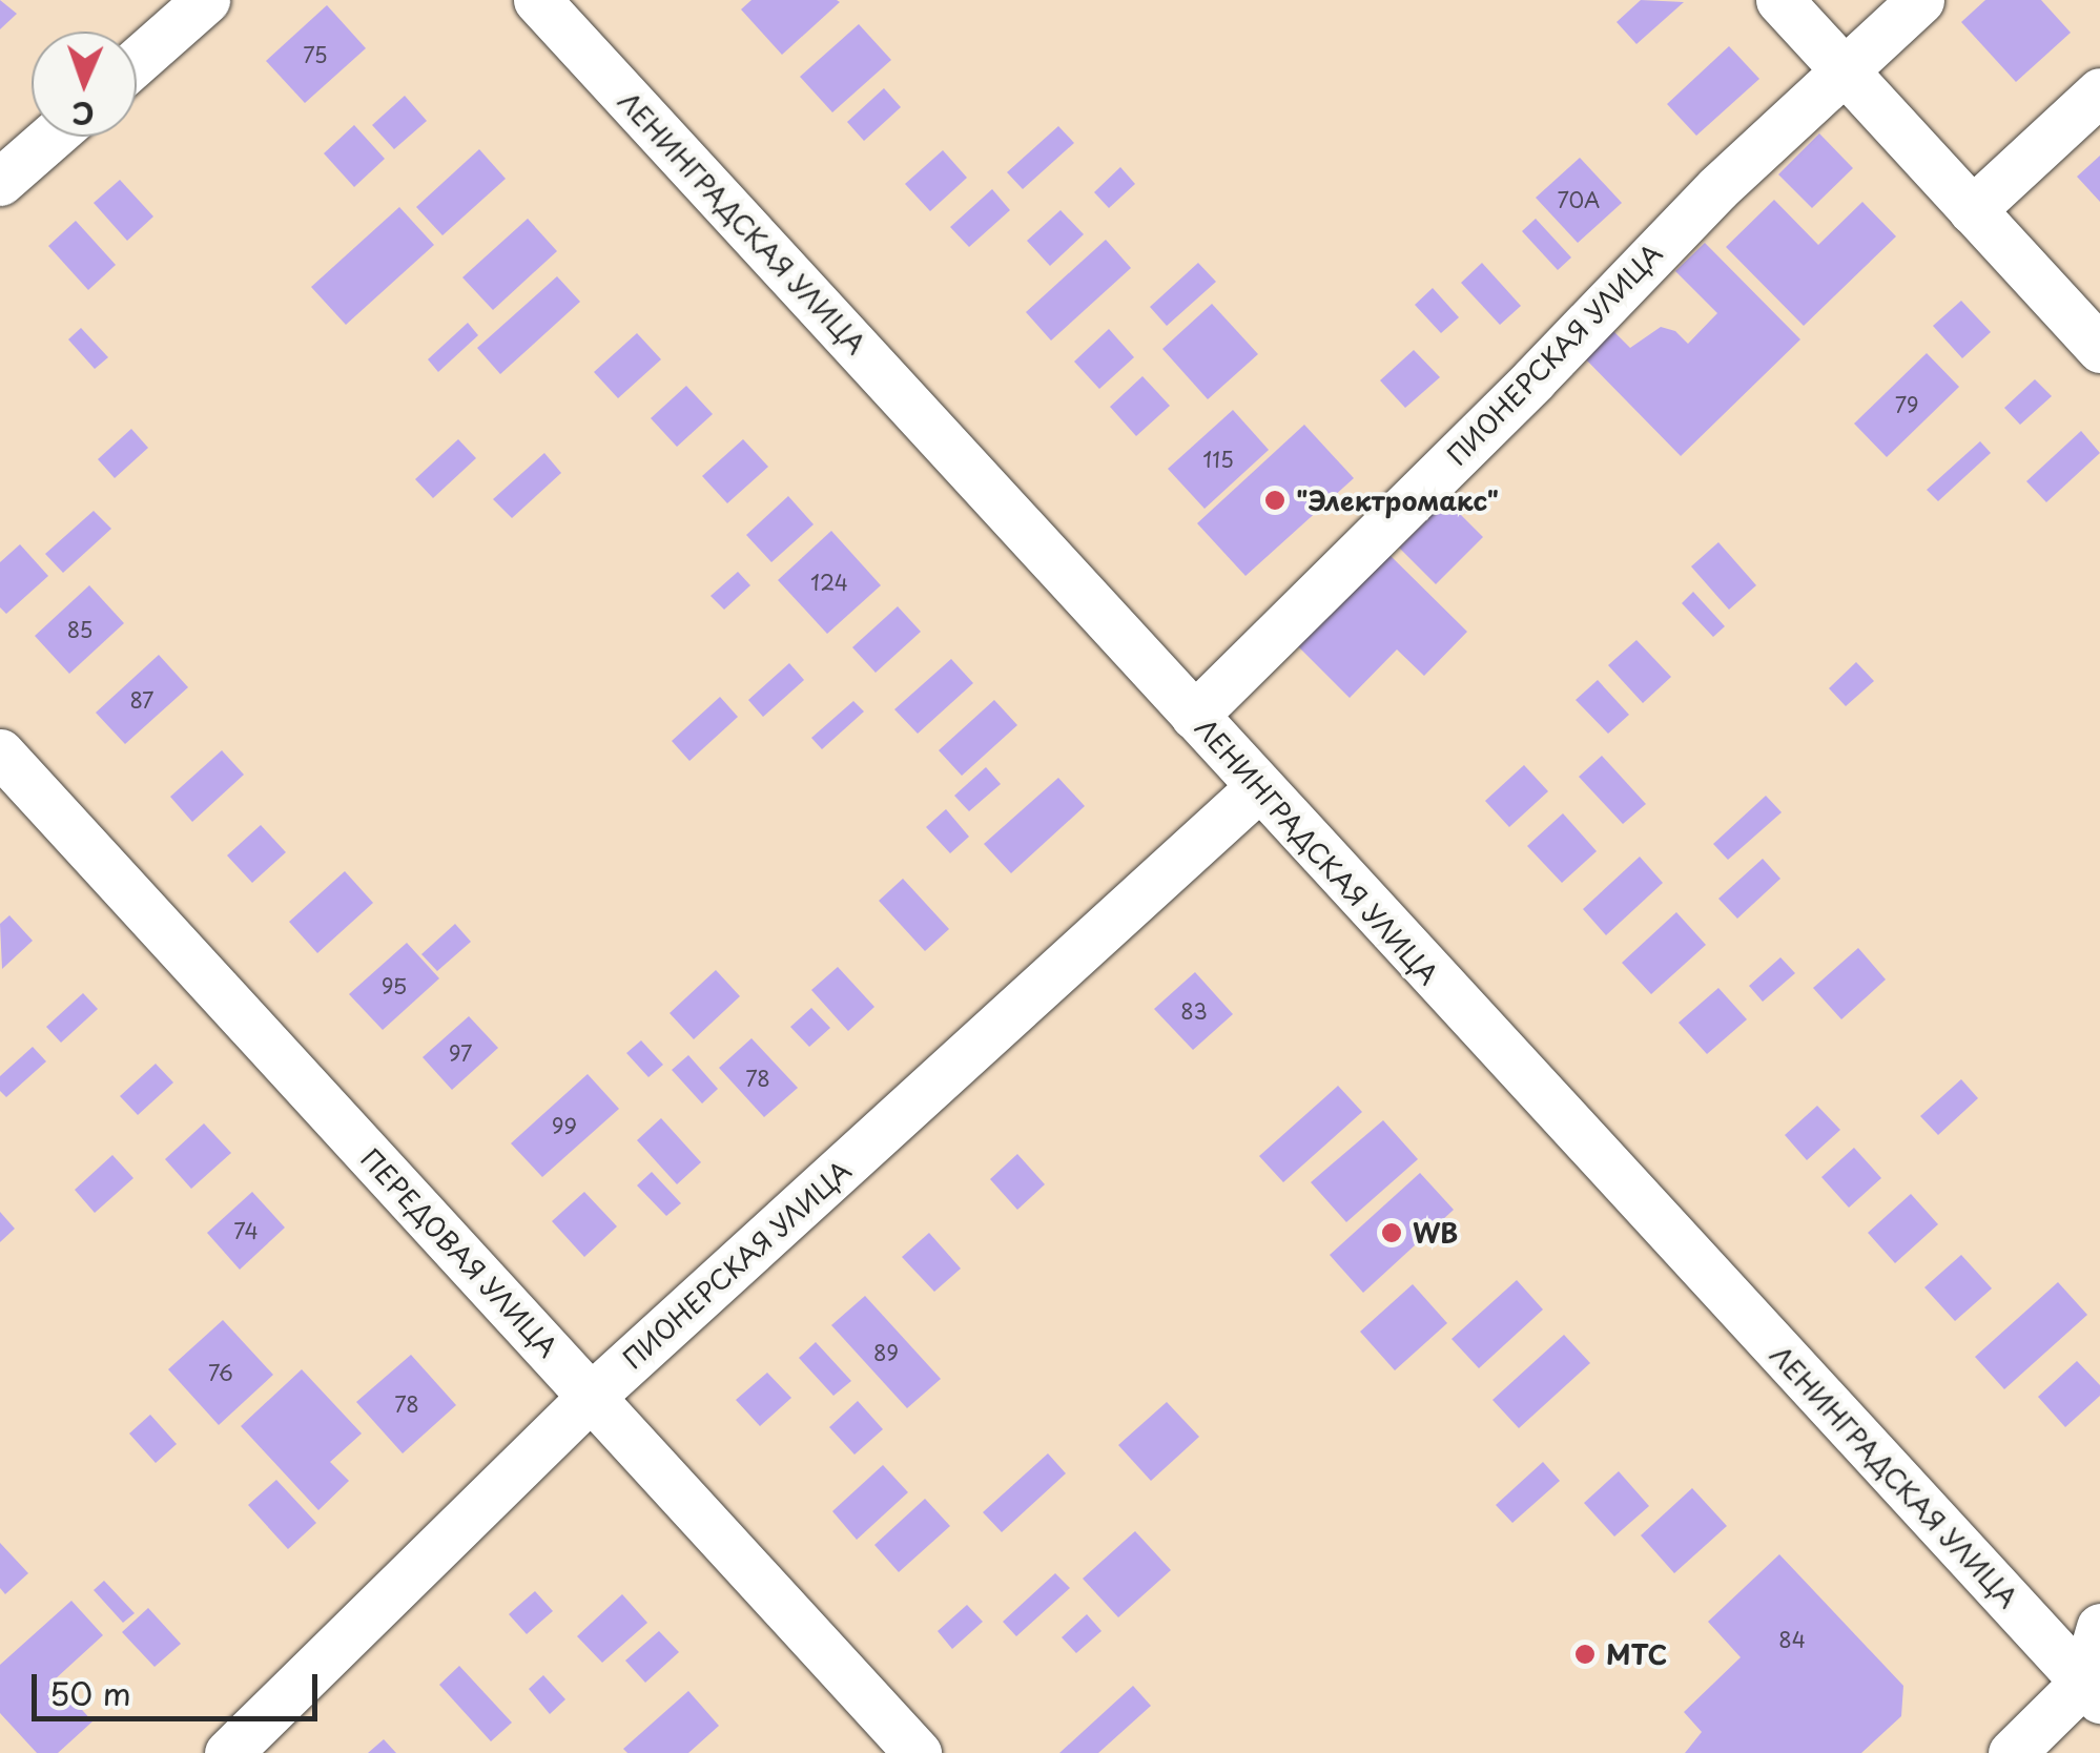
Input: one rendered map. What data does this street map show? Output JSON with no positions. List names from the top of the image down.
{
  "streets": {
    "street": ["ЛЕНИНГРАДСКАЯ УЛИЦА", "ПИОНЕРСКАЯ УЛИЦА", "ПЕРЕДОВАЯ УЛИЦА"]
  },
  "crossings": [
    ["ЛЕНИНГРАДСКАЯ УЛИЦА", "ПИОНЕРСКАЯ УЛИЦА"],
    ["ПИОНЕРСКАЯ УЛИЦА", "ПЕРЕДОВАЯ УЛИЦА"]
  ],
  "places": ["\"Электромакс\"", "WB", "МТС"],
  "house_numbers": [
    "75",
    "70А",
    "79",
    "115",
    "124",
    "85",
    "87",
    "95",
    "83",
    "97",
    "78",
    "99",
    "74",
    "89",
    "76",
    "78",
    "84"
  ],
  "scale_bar": "50 m",
  "north": "bottom"
}
